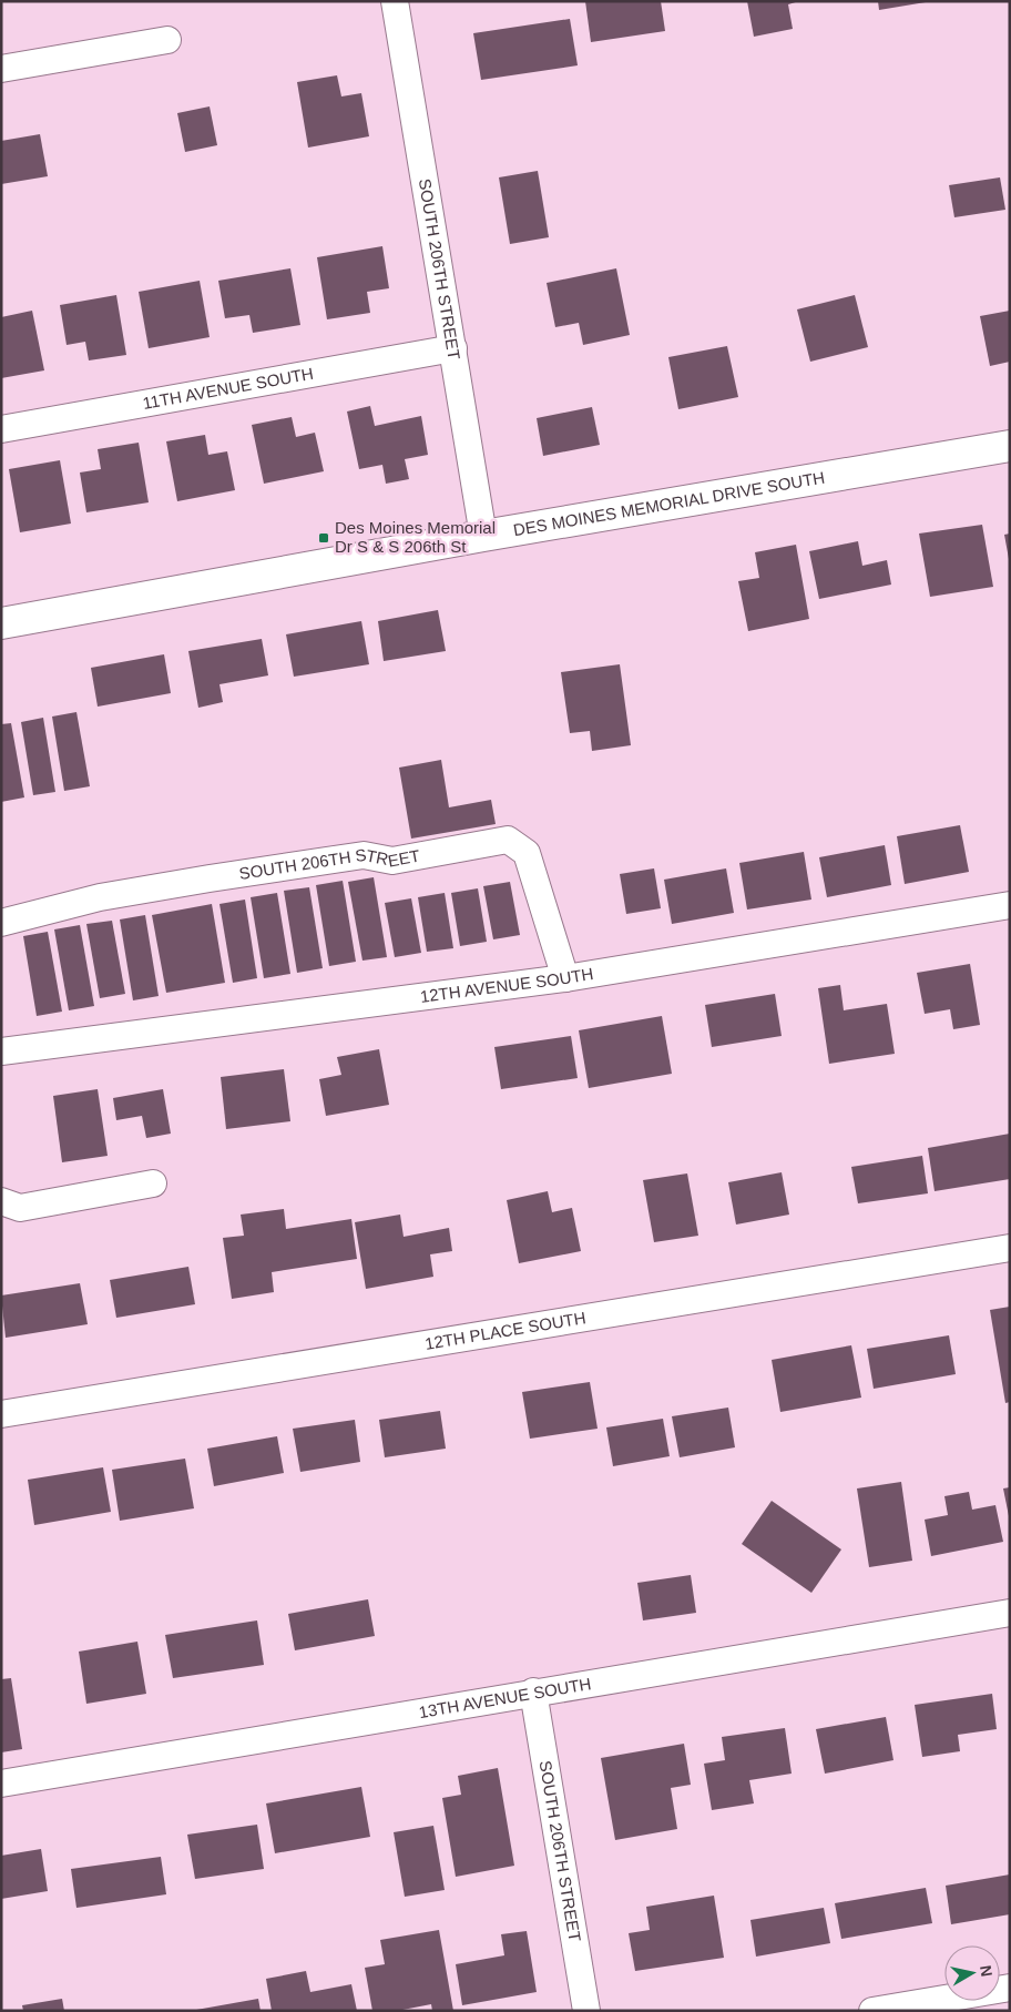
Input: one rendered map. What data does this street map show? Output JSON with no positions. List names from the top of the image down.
{
  "streets": {
    "main road": ["DES MOINES MEMORIAL DRIVE SOUTH"],
    "street": [
      "SOUTH 206TH STREET",
      "11TH AVENUE SOUTH",
      "12TH AVENUE SOUTH",
      "12TH PLACE SOUTH",
      "13TH AVENUE SOUTH"
    ]
  },
  "crossings": [
    ["SOUTH 206TH STREET", "11TH AVENUE SOUTH"],
    ["SOUTH 206TH STREET", "DES MOINES MEMORIAL DRIVE SOUTH"],
    ["SOUTH 206TH STREET", "12TH AVENUE SOUTH"],
    ["SOUTH 206TH STREET", "13TH AVENUE SOUTH"]
  ],
  "places": {
    "transit": ["Des Moines Memorial Dr S & S 206th St"]
  },
  "north": "right"
}
